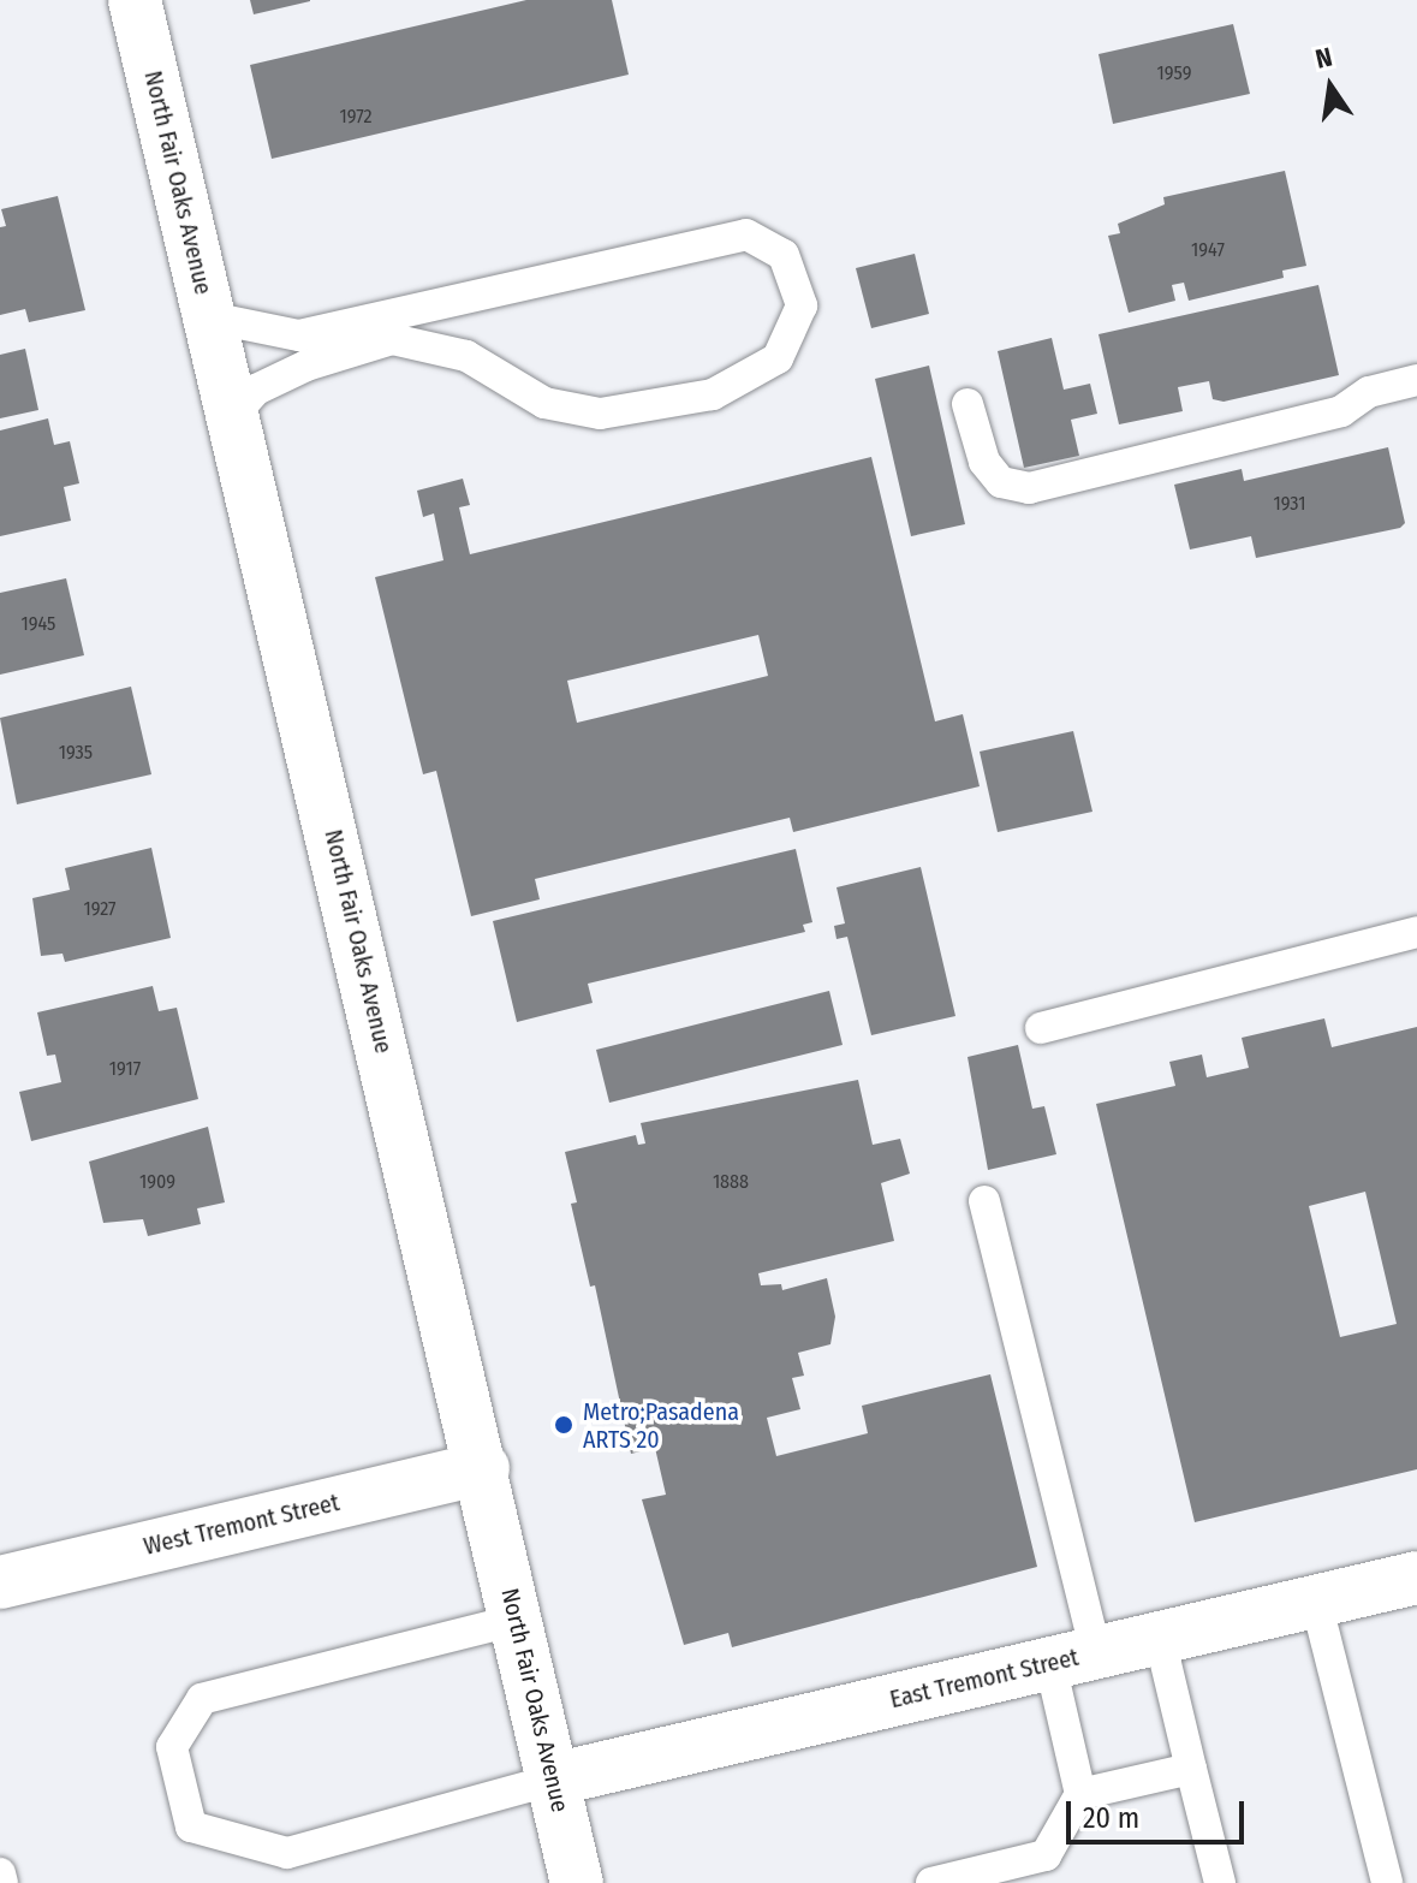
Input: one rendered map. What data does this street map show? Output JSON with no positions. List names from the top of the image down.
{
  "streets": {
    "main road": ["North Fair Oaks Avenue", "West Tremont Street", "East Tremont Street"]
  },
  "crossings": [
    ["North Fair Oaks Avenue", "West Tremont Street"],
    ["North Fair Oaks Avenue", "East Tremont Street"]
  ],
  "places": ["Metro;Pasadena ARTS 20"],
  "house_numbers": [
    "1959",
    "1972",
    "1947",
    "1931",
    "1945",
    "1935",
    "1927",
    "1917",
    "1909",
    "1888"
  ],
  "scale_bar": "20 m",
  "north": "top"
}
